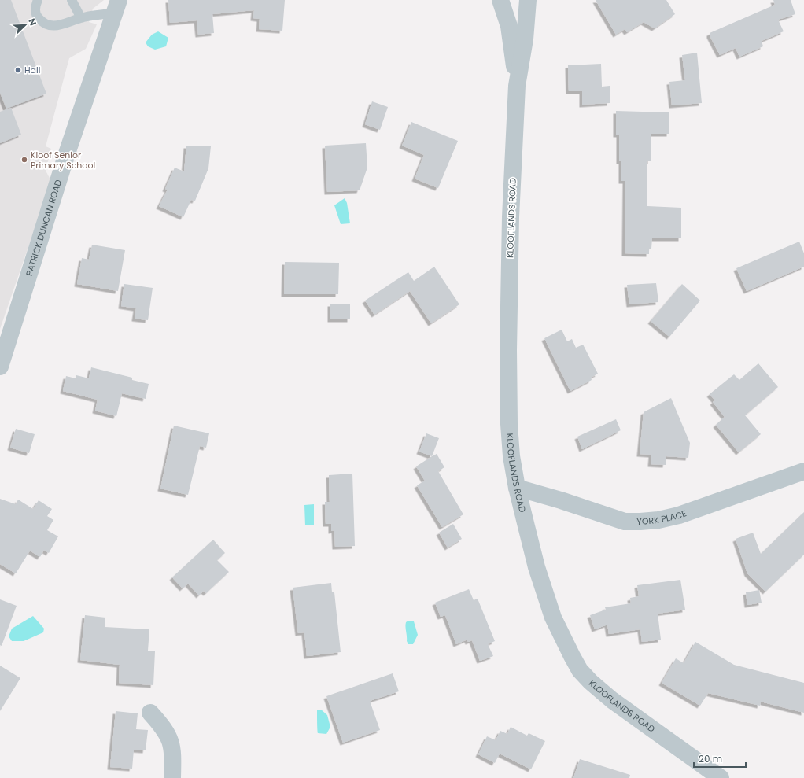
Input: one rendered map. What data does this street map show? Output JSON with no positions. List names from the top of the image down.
{
  "streets": {
    "street": ["KLOOFLANDS ROAD", "PATRICK DUNCAN ROAD", "YORK PLACE"]
  },
  "crossings": [
    ["KLOOFLANDS ROAD", "YORK PLACE"]
  ],
  "places": ["Hall", "Kloof Senior Primary School"],
  "scale_bar": "20 m",
  "north": "top right"
}
